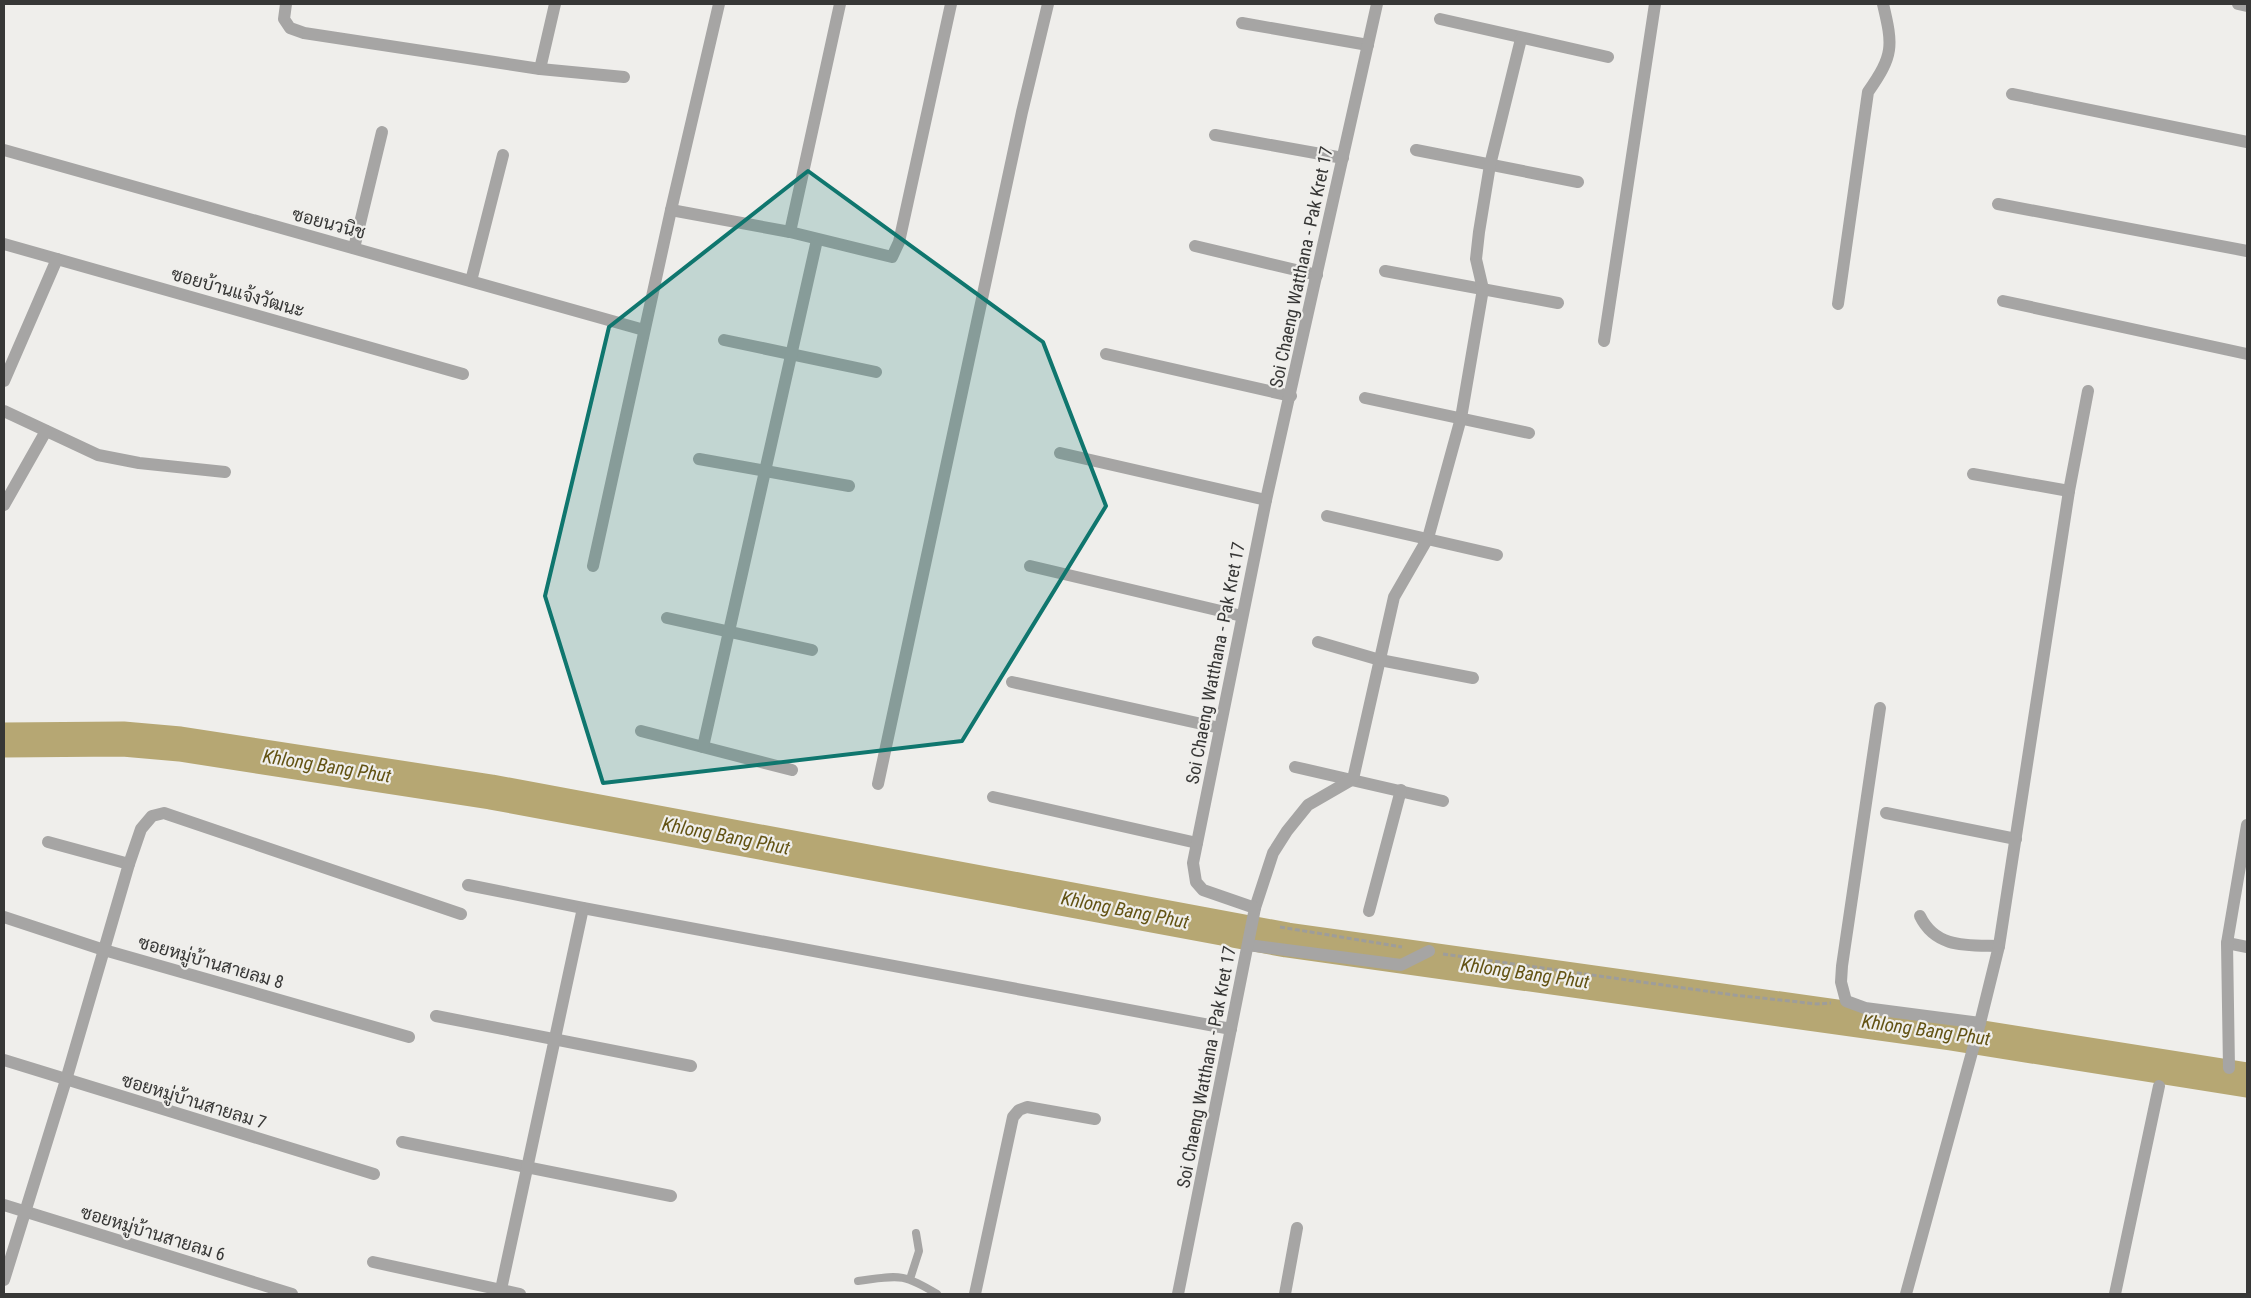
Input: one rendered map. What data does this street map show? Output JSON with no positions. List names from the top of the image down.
{
  "streets": {
    "street": [
      "ซอยนวนิช",
      "Soi Chaeng Watthana - Pak Kret 17",
      "ซอยบ้านแจ้งวัฒนะ",
      "ซอยหมู่บ้านสายลม 8",
      "ซอยหมู่บ้านสายลม 7",
      "ซอยหมู่บ้านสายลม 6"
    ]
  },
  "water": ["Khlong Bang Phut"]
}
